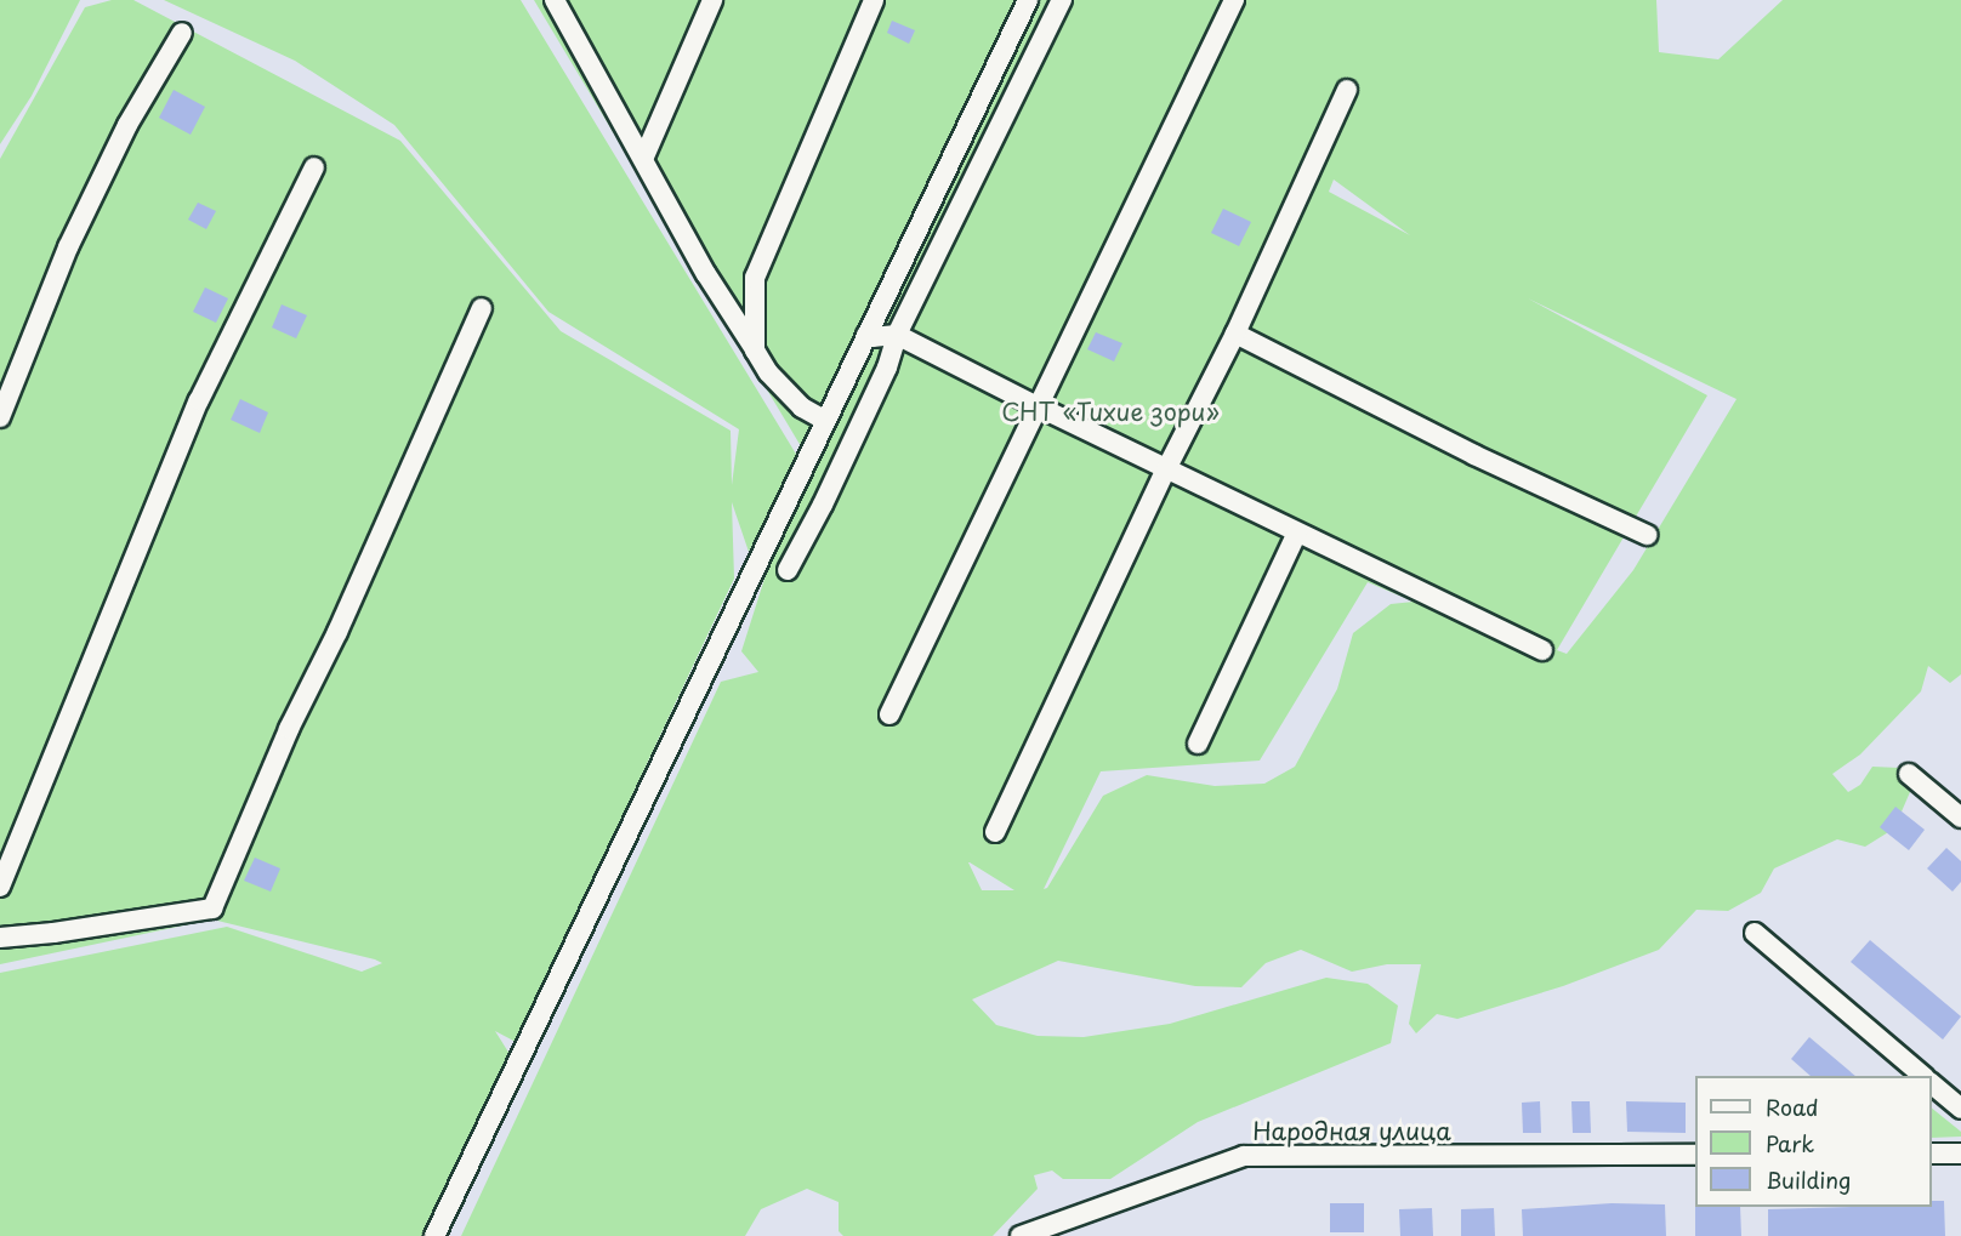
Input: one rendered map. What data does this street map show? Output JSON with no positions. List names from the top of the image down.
{
  "streets": {
    "street": ["Народная улица"]
  },
  "parks": ["СНТ «Тихие зори»"],
  "legend": ["Road", "Park", "Building"]
}
